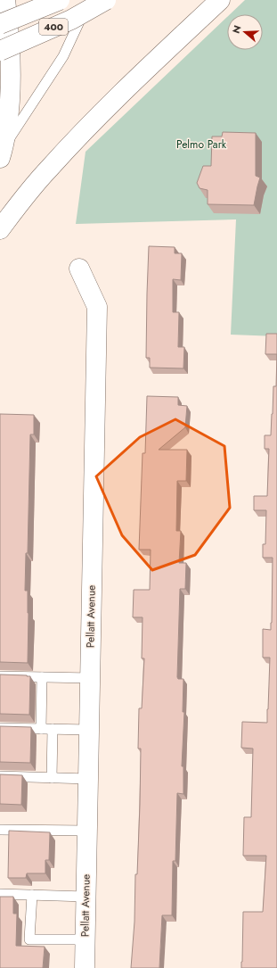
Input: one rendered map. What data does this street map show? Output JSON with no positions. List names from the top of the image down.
{
  "streets": {
    "main road": ["400", "Pellatt Avenue"]
  },
  "parks": ["Pelmo Park"],
  "north": "left"
}
